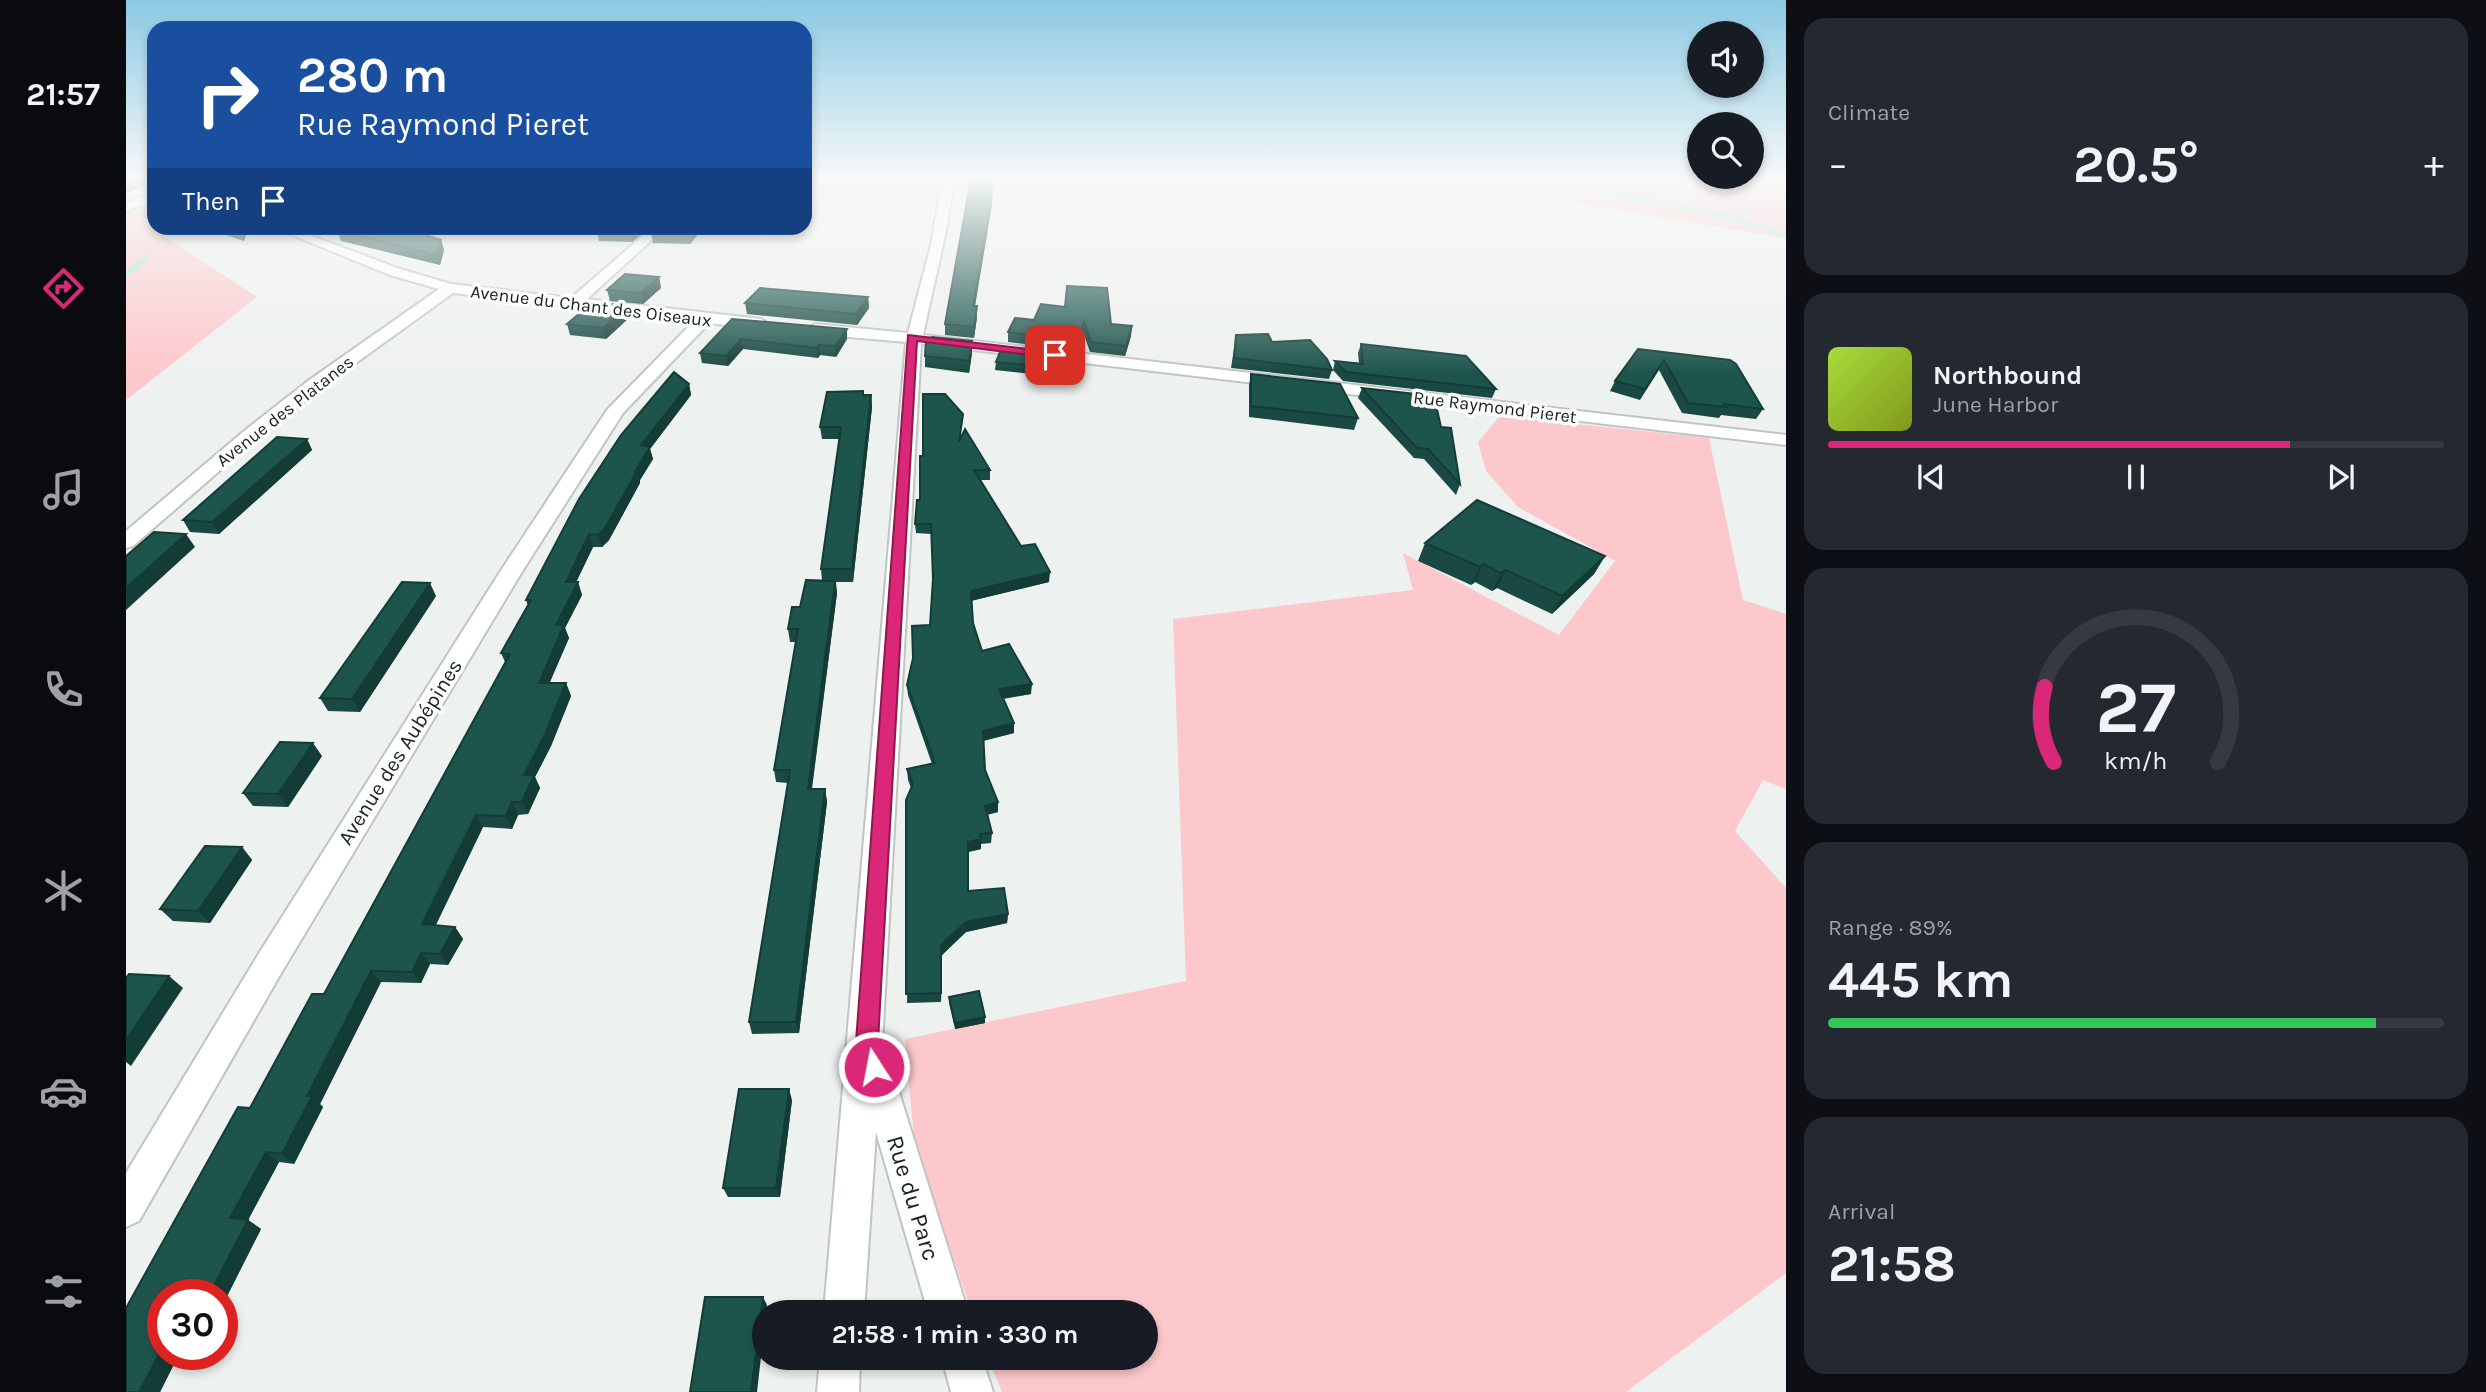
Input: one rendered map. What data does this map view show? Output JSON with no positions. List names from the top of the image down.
{
  "streets": {
    "street": [
      "Avenue du Chant des Oiseaux",
      "Rue Raymond Pieret",
      "Avenue des Platanes",
      "Avenue des Aubépines",
      "Rue du Parc"
    ]
  },
  "crossings": [
    ["Avenue du Chant des Oiseaux", "Avenue des Platanes"],
    ["Avenue du Chant des Oiseaux", "Avenue des Aubépines"],
    ["Rue Raymond Pieret", "Rue du Parc"]
  ],
  "page": {
    "tabs": "21:57",
    "tile": [
      "Climate",
      ["Range · 89%", "445 km"],
      ["Arrival", "21:58"]
    ],
    "turn": ["280 m", "Rue Raymond Pieret"],
    "heat": ["−", "20.5°", "+"],
    "then": "Then",
    "song": ["Northbound", "June Harbor"],
    "limit": "30",
    "trip": "21:58 · 1 min · 330 m",
    "gauge": ["27", "km/h"]
  }
}
